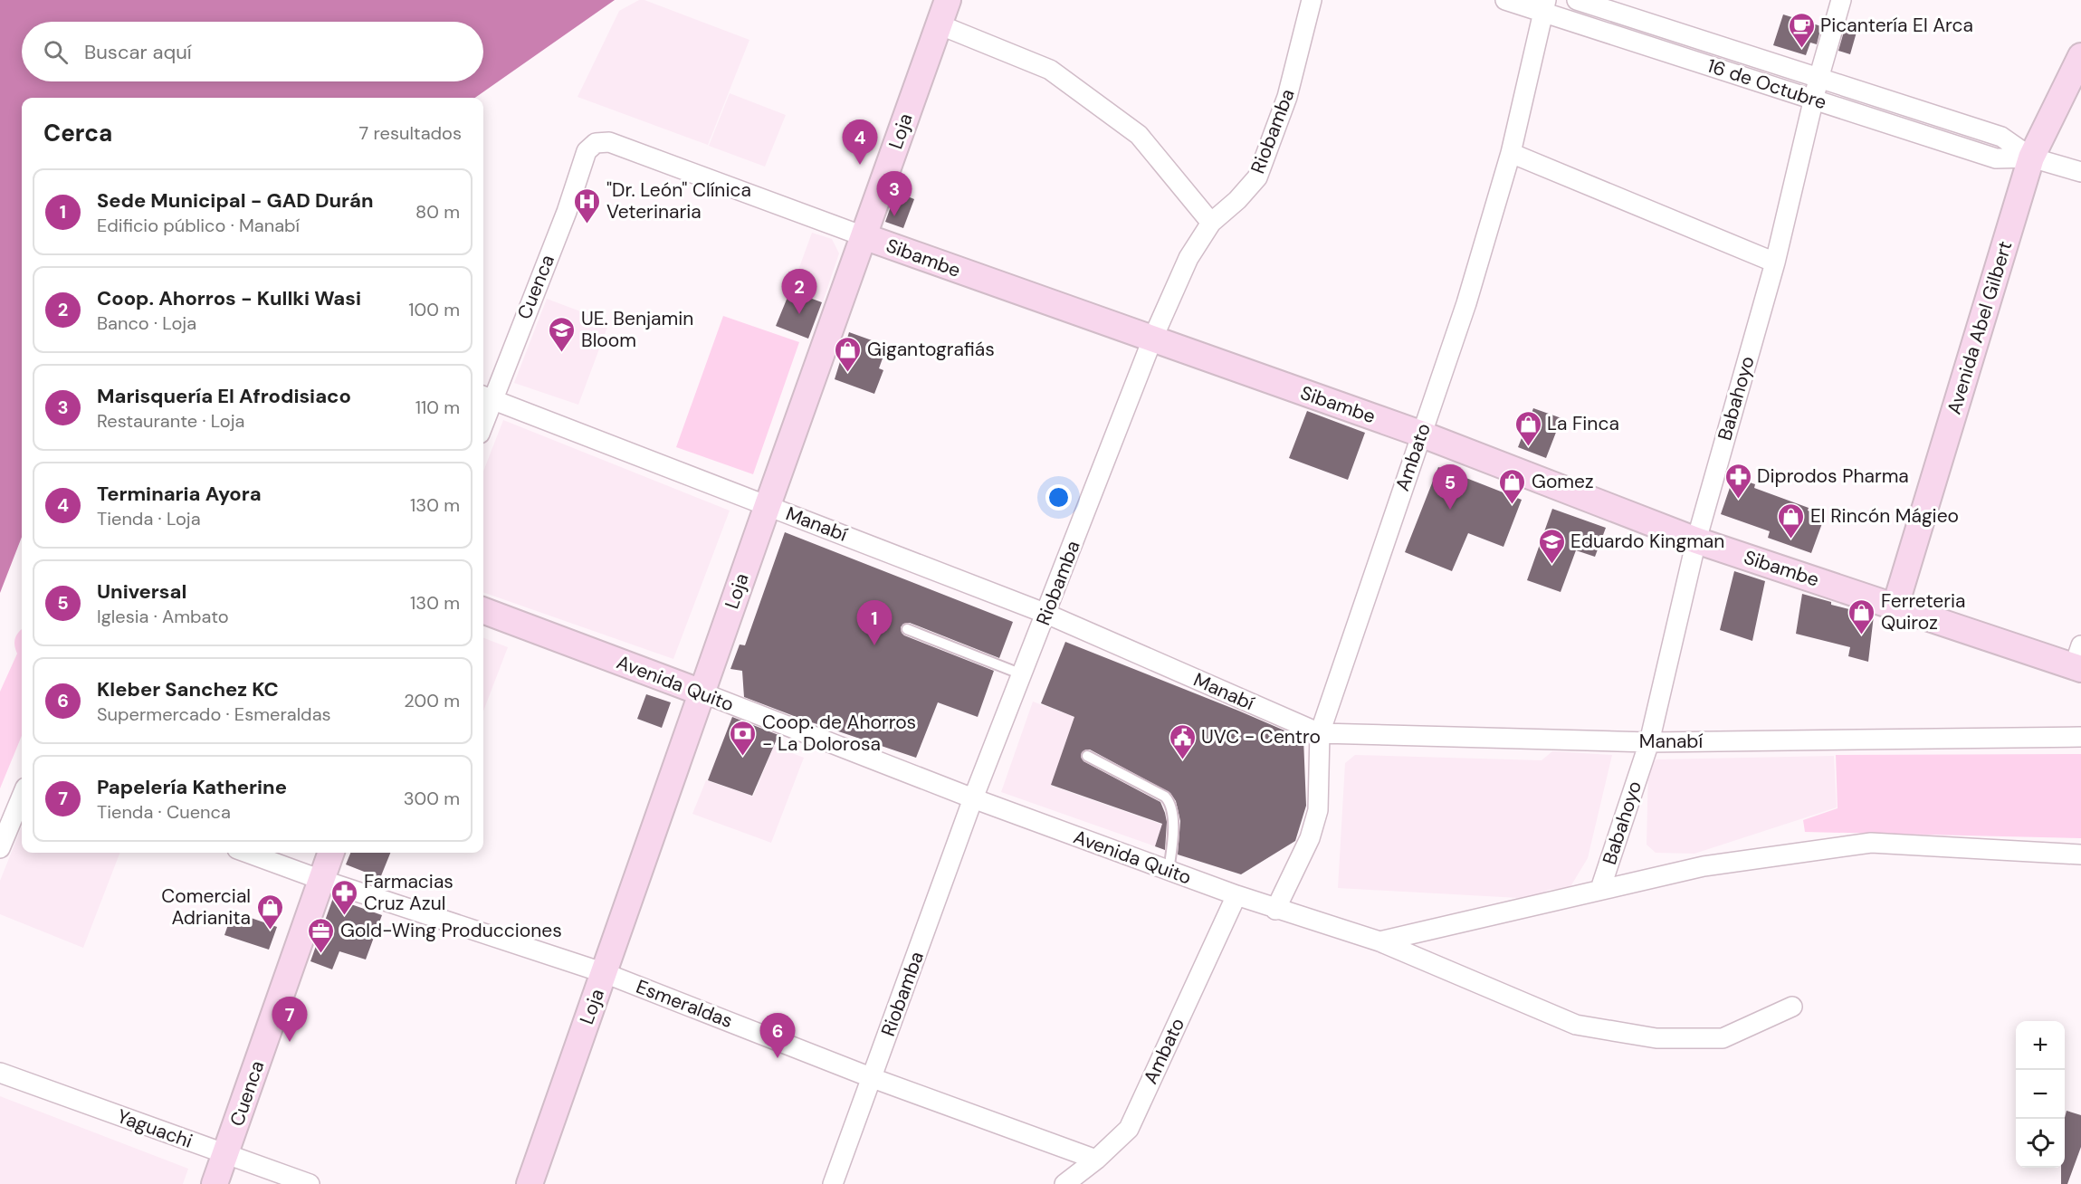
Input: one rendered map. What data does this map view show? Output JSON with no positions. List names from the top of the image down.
{
  "streets": {
    "street": [
      "16 de Octubre",
      "Loja",
      "Riobamba",
      "Sibambe",
      "Cuenca",
      "Avenida Abel Gilbert",
      "Babahoyo",
      "Ambato",
      "Manabí",
      "Avenida Quito",
      "Esmeraldas",
      "Yaguachi"
    ]
  },
  "crossings": [
    ["16 de Octubre", "Avenida Abel Gilbert"],
    ["16 de Octubre", "Babahoyo"],
    ["16 de Octubre", "Ambato"],
    ["Loja", "Sibambe"],
    ["Loja", "Manabí"],
    ["Loja", "Avenida Quito"],
    ["Loja", "Esmeraldas"],
    ["Riobamba", "Sibambe"],
    ["Riobamba", "Manabí"],
    ["Riobamba", "Avenida Quito"],
    ["Riobamba", "Esmeraldas"],
    ["Sibambe", "Cuenca"],
    ["Sibambe", "Avenida Abel Gilbert"],
    ["Sibambe", "Babahoyo"],
    ["Sibambe", "Ambato"],
    ["Cuenca", "Manabí"],
    ["Cuenca", "Esmeraldas"],
    ["Cuenca", "Yaguachi"],
    ["Babahoyo", "Manabí"],
    ["Ambato", "Manabí"],
    ["Ambato", "Avenida Quito"],
    ["Ambato", "Esmeraldas"]
  ],
  "places": {
    "cafe": ["Picantería El Arca"],
    "hospital": ["\"Dr. León\" Clínica Veterinaria"],
    "school or university": ["UE. Benjamin Bloom", "Eduardo Kingman"],
    "shop": [
      "Gigantografiás",
      "La Finca",
      "Gomez",
      "El Rincón Mágieo",
      "Ferreteria Quiroz",
      "Comercial Adrianita"
    ],
    "pharmacy": ["Diprodos Pharma", "Farmacias Cruz Azul"],
    "bank": ["Coop. de Ahorros - La Dolorosa"],
    "public building": ["UVC - Centro"],
    "office": ["Gold-Wing Producciones"]
  },
  "page": {
    "search": "Buscar aquí",
    "heading": ["Cerca", "7 resultados"],
    "pins": [
      "4",
      "3",
      "2",
      "5",
      "1",
      "7",
      "6"
    ],
    "list": [
      {
        "mark": "1",
        "name": "Sede Municipal - GAD Durán",
        "note": "Edificio público · Manabí",
        "value": "80 m"
      },
      {
        "mark": "2",
        "name": "Coop. Ahorros - Kullki Wasi",
        "note": "Banco · Loja",
        "value": "100 m"
      },
      {
        "mark": "3",
        "name": "Marisquería El Afrodisiaco",
        "note": "Restaurante · Loja",
        "value": "110 m"
      },
      {
        "mark": "4",
        "name": "Terminaria Ayora",
        "note": "Tienda · Loja",
        "value": "130 m"
      },
      {
        "mark": "5",
        "name": "Universal",
        "note": "Iglesia · Ambato",
        "value": "130 m"
      },
      {
        "mark": "6",
        "name": "Kleber Sanchez KC",
        "note": "Supermercado · Esmeraldas",
        "value": "200 m"
      },
      {
        "mark": "7",
        "name": "Papelería Katherine",
        "note": "Tienda · Cuenca",
        "value": "300 m"
      }
    ],
    "map_buttons": ["+", "−"]
  }
}
